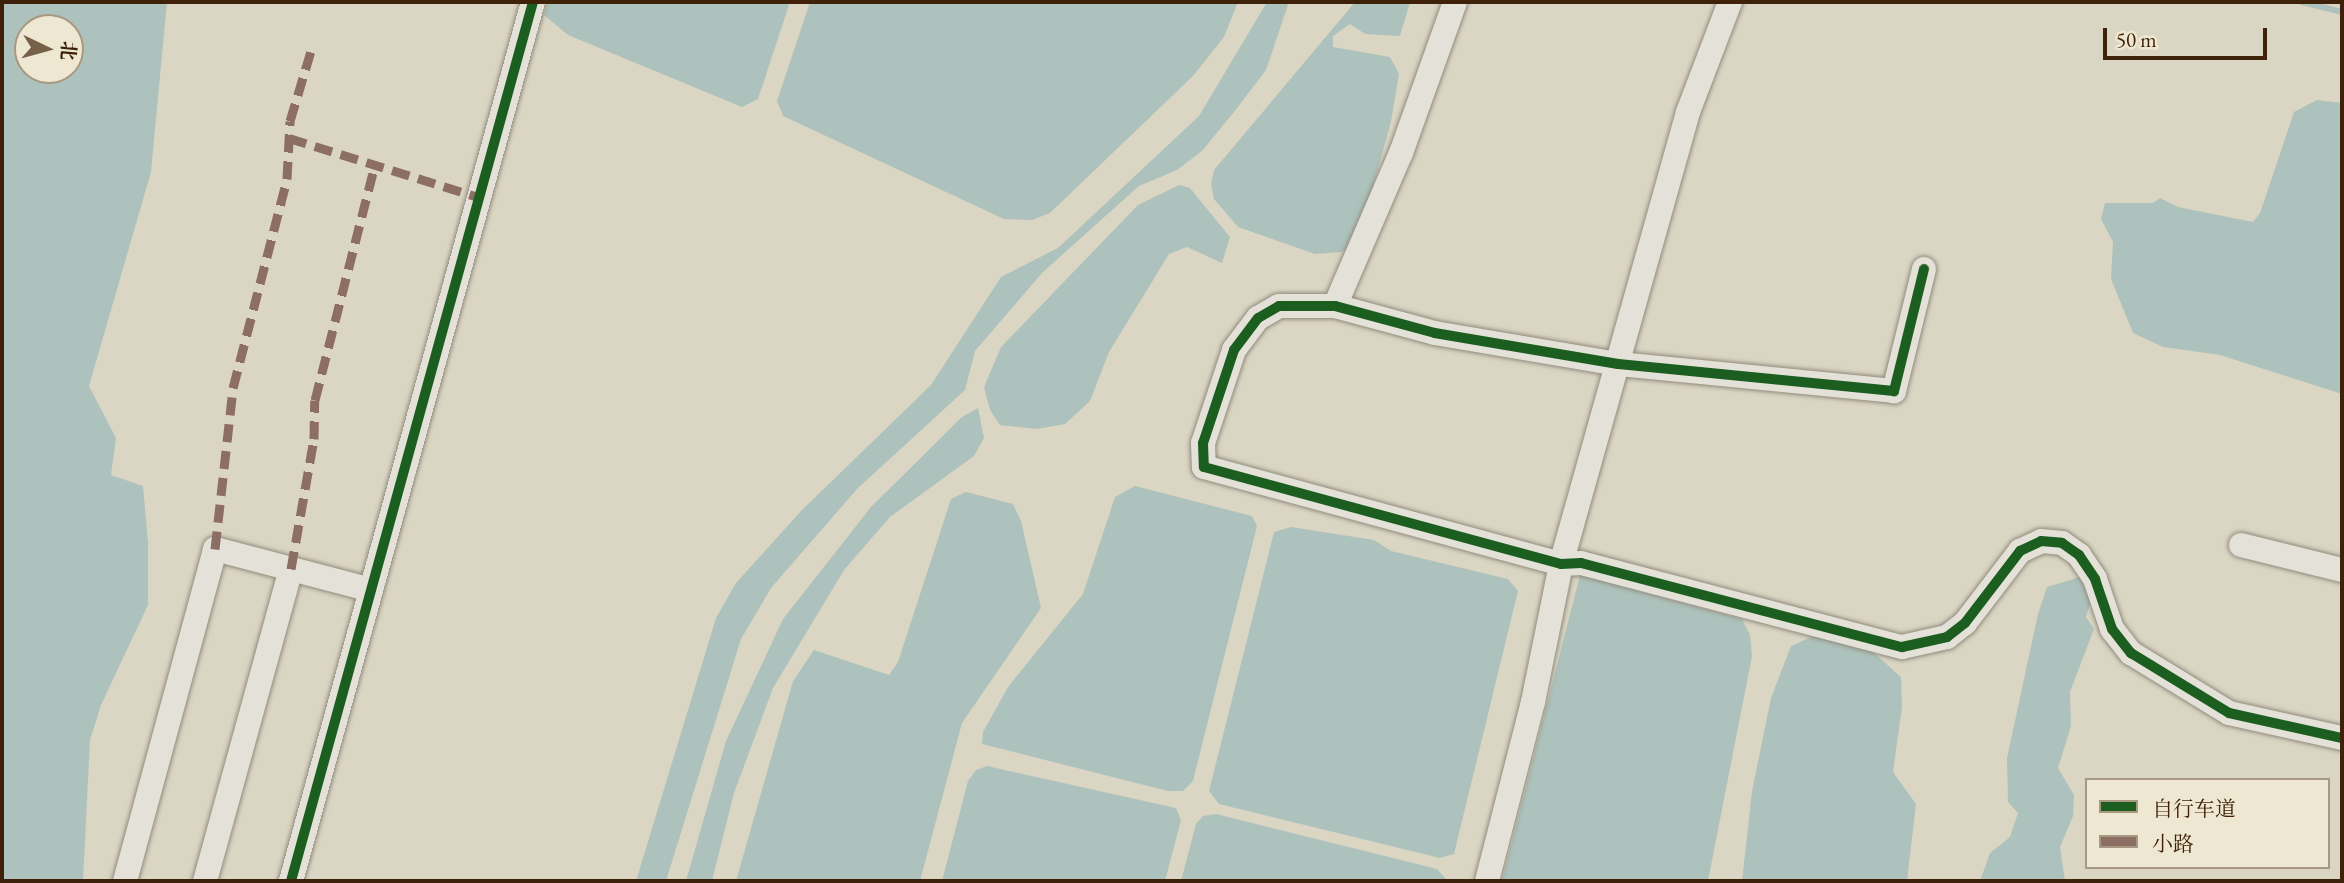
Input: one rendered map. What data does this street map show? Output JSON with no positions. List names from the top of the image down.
{
  "legend": ["自行车道", "小路"],
  "scale_bar": "50 m",
  "north": "right"
}
